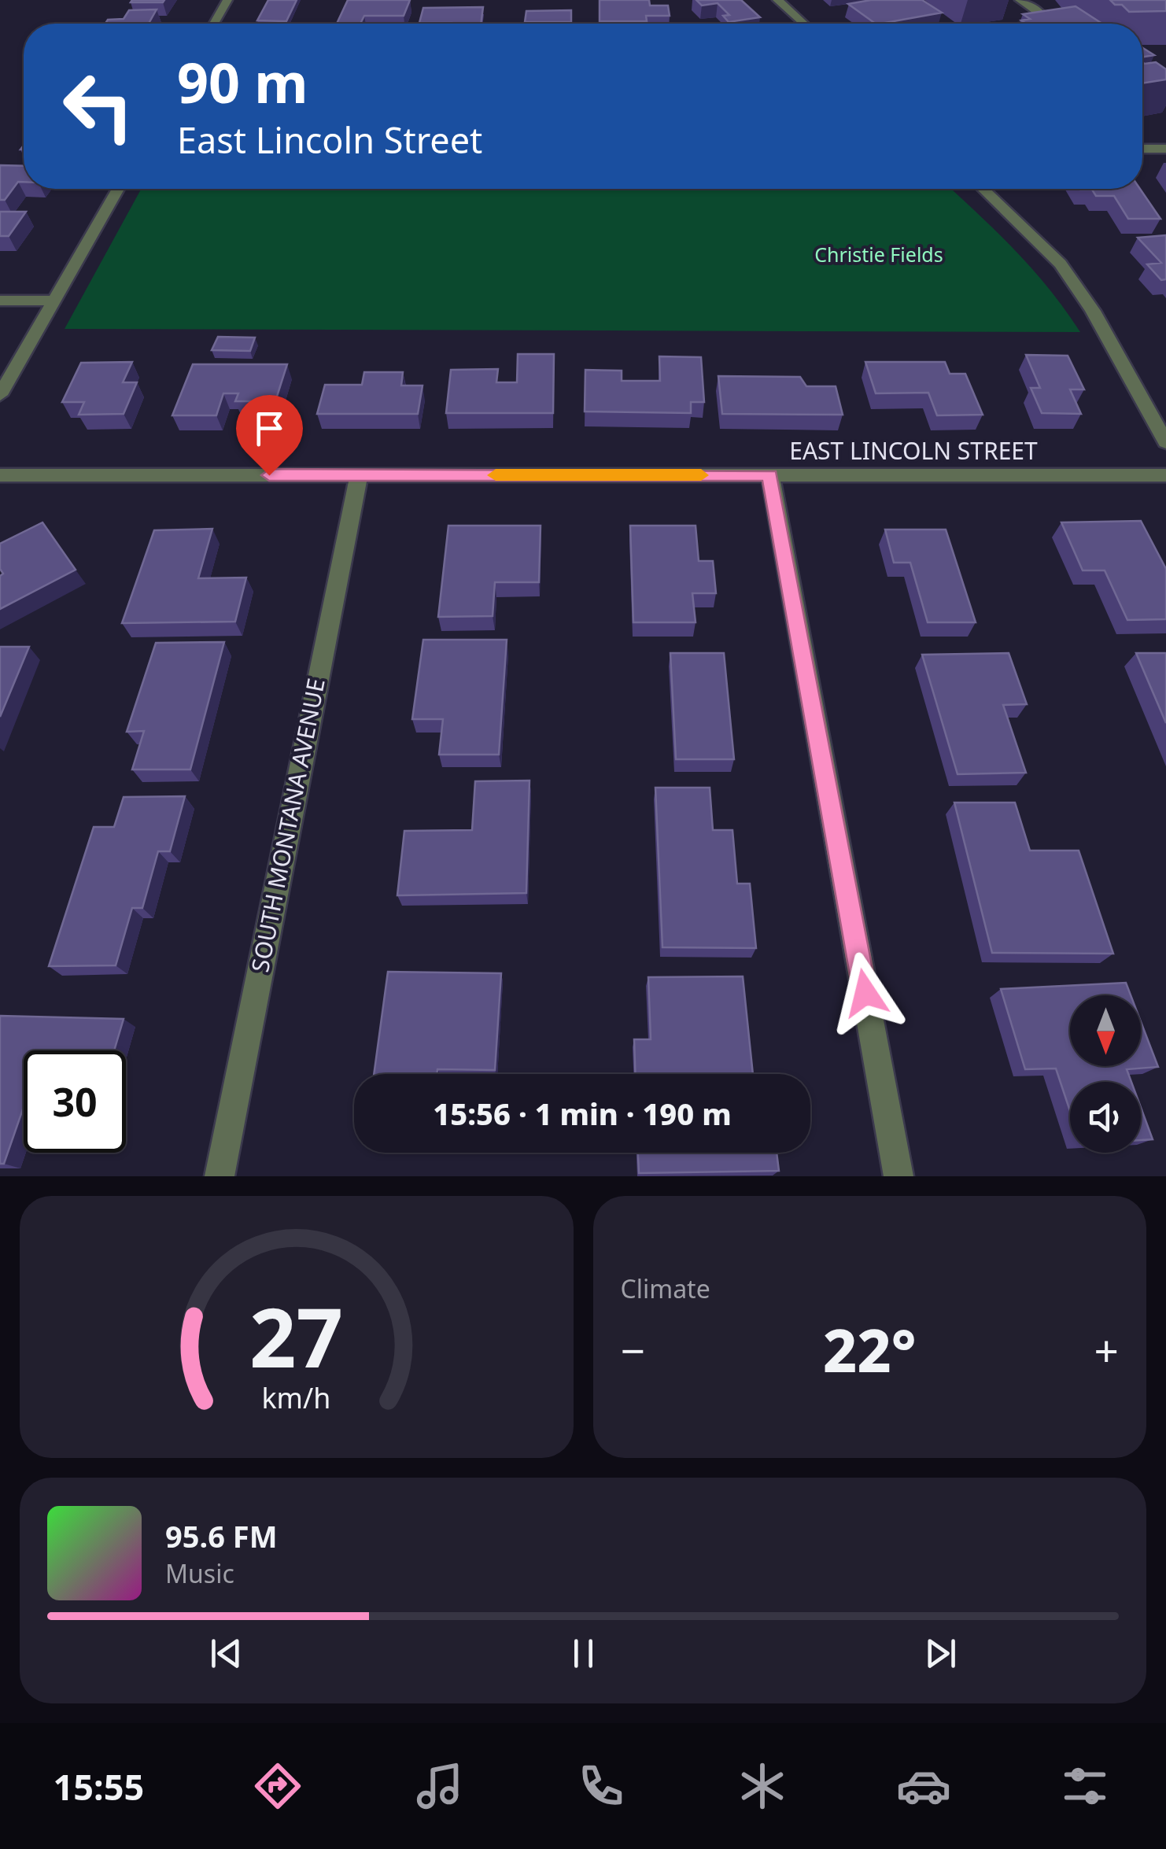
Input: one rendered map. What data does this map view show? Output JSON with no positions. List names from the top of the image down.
{
  "streets": {
    "street": ["EAST LINCOLN STREET", "SOUTH MONTANA AVENUE"]
  },
  "crossings": [
    ["EAST LINCOLN STREET", "SOUTH MONTANA AVENUE"]
  ],
  "parks": ["Christie Fields"],
  "north": "bottom",
  "page": {
    "turn": ["90 m", "East Lincoln Street"],
    "limit": "30",
    "trip": "15:56 · 1 min · 190 m",
    "tile": "Climate",
    "heat": ["−", "22°", "+"],
    "song": ["95.6 FM", "Music"],
    "tabs": "15:55",
    "gauge": ["27", "km/h"]
  }
}
